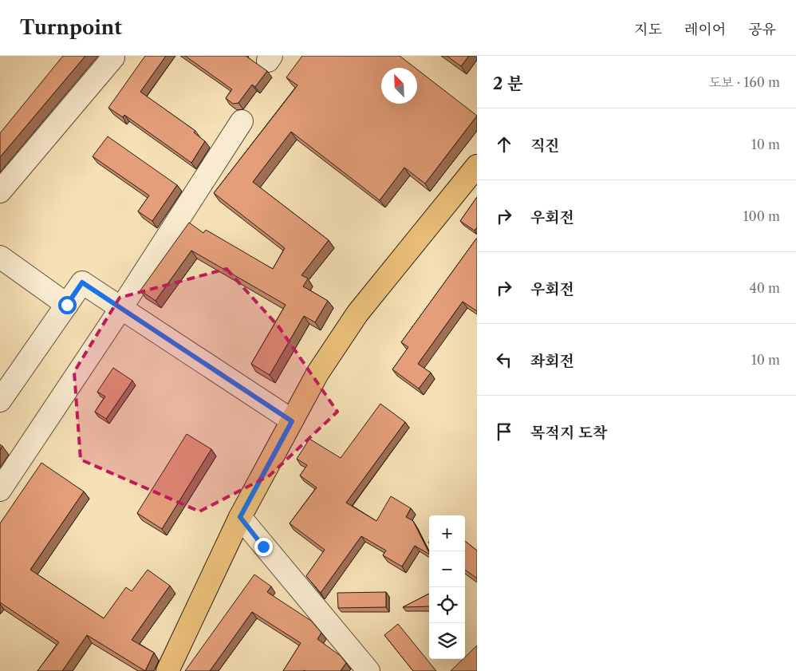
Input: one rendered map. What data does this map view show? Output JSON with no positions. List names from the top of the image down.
{
  "north": "top left",
  "page": {
    "header": "Turnpoint",
    "nav": ["지도", "레이어", "공유"],
    "heading": ["2 분", "도보 · 160 m"],
    "list": [
      ["직진", "10 m"],
      ["우회전", "100 m"],
      ["우회전", "40 m"],
      ["좌회전", "10 m"],
      "목적지 도착"
    ],
    "map_buttons": ["+", "−"]
  }
}
